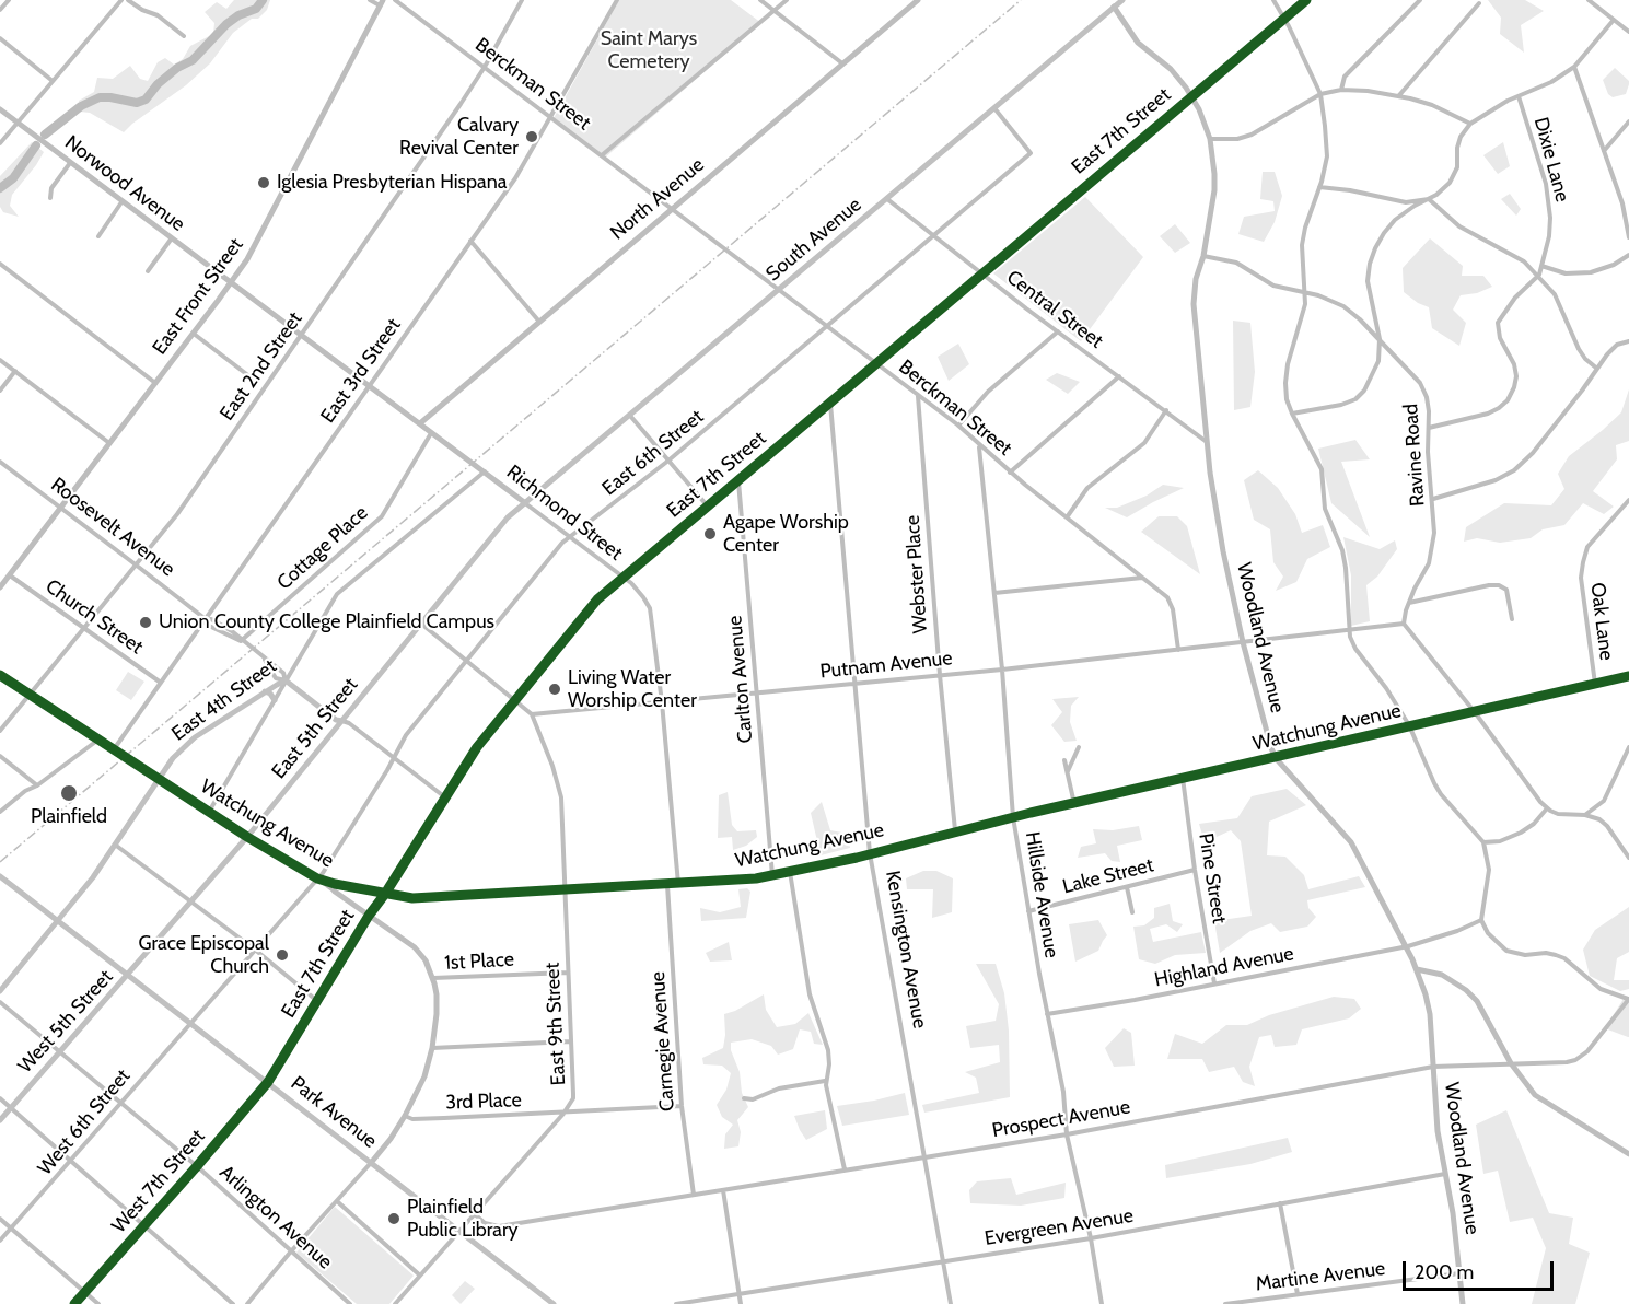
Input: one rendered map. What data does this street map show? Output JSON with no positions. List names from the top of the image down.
{
  "streets": {
    "main road": [
      "South Avenue",
      "Roosevelt Avenue",
      "East 4th Street",
      "East 5th Street",
      "West 5th Street",
      "Park Avenue"
    ],
    "street": [
      "Berckman Street",
      "East 7th Street",
      "Dixie Lane",
      "Norwood Avenue",
      "North Avenue",
      "East Front Street",
      "Central Street",
      "East 2nd Street",
      "East 3rd Street",
      "East 6th Street",
      "Ravine Road",
      "Richmond Street",
      "Cottage Place",
      "Webster Place",
      "Church Street",
      "Oak Lane",
      "Woodland Avenue",
      "Putnam Avenue",
      "Carlton Avenue",
      "Watchung Avenue",
      "Lake Street",
      "Pine Street",
      "Hillside Avenue",
      "Kensington Avenue",
      "1st Place",
      "Highland Avenue",
      "East 9th Street",
      "Carnegie Avenue",
      "3rd Place",
      "Prospect Avenue",
      "West 6th Street",
      "West 7th Street",
      "Arlington Avenue",
      "Evergreen Avenue",
      "Martine Avenue"
    ]
  },
  "crossings": [
    ["Berckman Street", "East 7th Street"],
    ["Berckman Street", "North Avenue"],
    ["Berckman Street", "South Avenue"],
    ["Berckman Street", "East 2nd Street"],
    ["Berckman Street", "East 3rd Street"],
    ["Berckman Street", "East 6th Street"],
    ["Berckman Street", "Webster Place"],
    ["Berckman Street", "Putnam Avenue"],
    ["Berckman Street", "Hillside Avenue"],
    ["East 7th Street", "Central Street"],
    ["East 7th Street", "Richmond Street"],
    ["East 7th Street", "Roosevelt Avenue"],
    ["East 7th Street", "Woodland Avenue"],
    ["East 7th Street", "Carlton Avenue"],
    ["East 7th Street", "Watchung Avenue"],
    ["East 7th Street", "Kensington Avenue"],
    ["East 7th Street", "Park Avenue"],
    ["East 7th Street", "West 7th Street"],
    ["Norwood Avenue", "East Front Street"],
    ["Norwood Avenue", "Richmond Street"],
    ["North Avenue", "Richmond Street"],
    ["South Avenue", "Central Street"],
    ["South Avenue", "East 6th Street"],
    ["South Avenue", "Richmond Street"],
    ["South Avenue", "Woodland Avenue"],
    ["South Avenue", "East 5th Street"],
    ["East Front Street", "Richmond Street"],
    ["East Front Street", "Roosevelt Avenue"],
    ["East Front Street", "Church Street"],
    ["Central Street", "East 6th Street"],
    ["Central Street", "Woodland Avenue"],
    ["East 2nd Street", "Richmond Street"],
    ["East 2nd Street", "Roosevelt Avenue"],
    ["East 2nd Street", "Church Street"],
    ["East 2nd Street", "Watchung Avenue"],
    ["East 3rd Street", "Richmond Street"],
    ["East 3rd Street", "Roosevelt Avenue"],
    ["East 3rd Street", "Church Street"],
    ["East 3rd Street", "Watchung Avenue"],
    ["East 6th Street", "Richmond Street"],
    ["East 6th Street", "Roosevelt Avenue"],
    ["East 6th Street", "Watchung Avenue"],
    ["East 6th Street", "Park Avenue"],
    ["East 6th Street", "West 6th Street"],
    ["Ravine Road", "Woodland Avenue"],
    ["Ravine Road", "Putnam Avenue"],
    ["Richmond Street", "Cottage Place"],
    ["Richmond Street", "Putnam Avenue"],
    ["Richmond Street", "East 4th Street"],
    ["Richmond Street", "Watchung Avenue"],
    ["Richmond Street", "East 5th Street"],
    ["Roosevelt Avenue", "Cottage Place"],
    ["Roosevelt Avenue", "East 4th Street"],
    ["Roosevelt Avenue", "East 5th Street"],
    ["Webster Place", "Putnam Avenue"],
    ["Webster Place", "Watchung Avenue"],
    ["Oak Lane", "Watchung Avenue"],
    ["Woodland Avenue", "Putnam Avenue"],
    ["Woodland Avenue", "Watchung Avenue"],
    ["Woodland Avenue", "Highland Avenue"],
    ["Woodland Avenue", "Prospect Avenue"],
    ["Woodland Avenue", "Evergreen Avenue"],
    ["Woodland Avenue", "Martine Avenue"],
    ["Putnam Avenue", "Carlton Avenue"],
    ["Putnam Avenue", "Hillside Avenue"],
    ["Putnam Avenue", "Kensington Avenue"],
    ["Putnam Avenue", "East 9th Street"],
    ["Carlton Avenue", "Watchung Avenue"],
    ["East 4th Street", "Watchung Avenue"],
    ["East 4th Street", "Park Avenue"],
    ["Watchung Avenue", "East 5th Street"],
    ["Watchung Avenue", "Pine Street"],
    ["Watchung Avenue", "Hillside Avenue"],
    ["Watchung Avenue", "Kensington Avenue"],
    ["Watchung Avenue", "East 9th Street"],
    ["Watchung Avenue", "Carnegie Avenue"],
    ["East 5th Street", "West 5th Street"],
    ["East 5th Street", "Park Avenue"],
    ["Lake Street", "Pine Street"],
    ["Lake Street", "Hillside Avenue"],
    ["Pine Street", "Highland Avenue"],
    ["Hillside Avenue", "Highland Avenue"],
    ["Hillside Avenue", "Prospect Avenue"],
    ["Hillside Avenue", "Evergreen Avenue"],
    ["Kensington Avenue", "Prospect Avenue"],
    ["Kensington Avenue", "Evergreen Avenue"],
    ["1st Place", "East 9th Street"],
    ["West 5th Street", "Park Avenue"],
    ["West 5th Street", "Arlington Avenue"],
    ["East 9th Street", "3rd Place"],
    ["East 9th Street", "Park Avenue"],
    ["East 9th Street", "Prospect Avenue"],
    ["Carnegie Avenue", "3rd Place"],
    ["Carnegie Avenue", "Prospect Avenue"],
    ["Park Avenue", "West 6th Street"],
    ["Park Avenue", "West 7th Street"],
    ["West 6th Street", "Arlington Avenue"],
    ["West 7th Street", "Arlington Avenue"]
  ],
  "parks": ["Saint Marys Cemetery"],
  "places": [
    "Calvary Revival Center",
    "Iglesia Presbyterian Hispana",
    "Agape Worship Center",
    "Union County College Plainfield Campus",
    "Living Water Worship Center",
    "Plainfield",
    "Grace Episcopal Church",
    "Plainfield Public Library"
  ],
  "scale_bar": "200 m"
}
